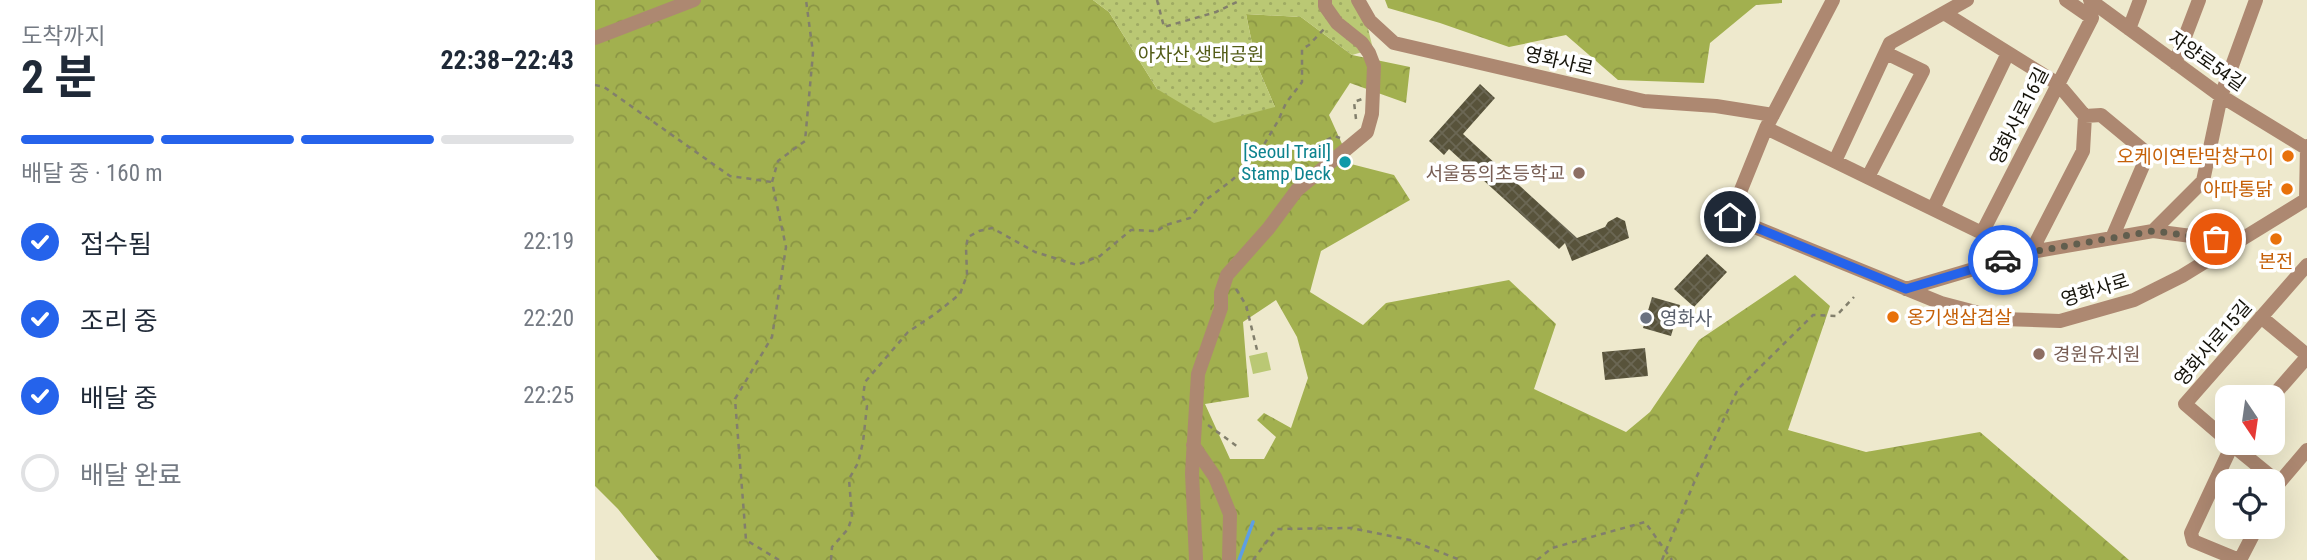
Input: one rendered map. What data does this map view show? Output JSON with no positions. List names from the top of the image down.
{
  "streets": {
    "street": [
      "영화사로",
      "자양로54길",
      "영화사로16길",
      "영화사로15길"
    ]
  },
  "crossings": [
    ["자양로54길", "영화사로16길"]
  ],
  "parks": ["아차산 생태공원"],
  "places": [
    "오케이연탄막창구이",
    "[Seoul Trail] Stamp Deck",
    "서울동의초등학교",
    "아따통닭",
    "본전",
    "옹기생삼겹살",
    "영화사",
    "경원유치원"
  ],
  "north": "bottom",
  "page": {
    "heading": ["2 분", "도착까지", "22:38–22:43"],
    "bar": "배달 중 · 160 m",
    "list": [
      ["접수됨", "22:19"],
      ["조리 중", "22:20"],
      ["배달 중", "22:25"],
      "배달 완료"
    ]
  }
}
